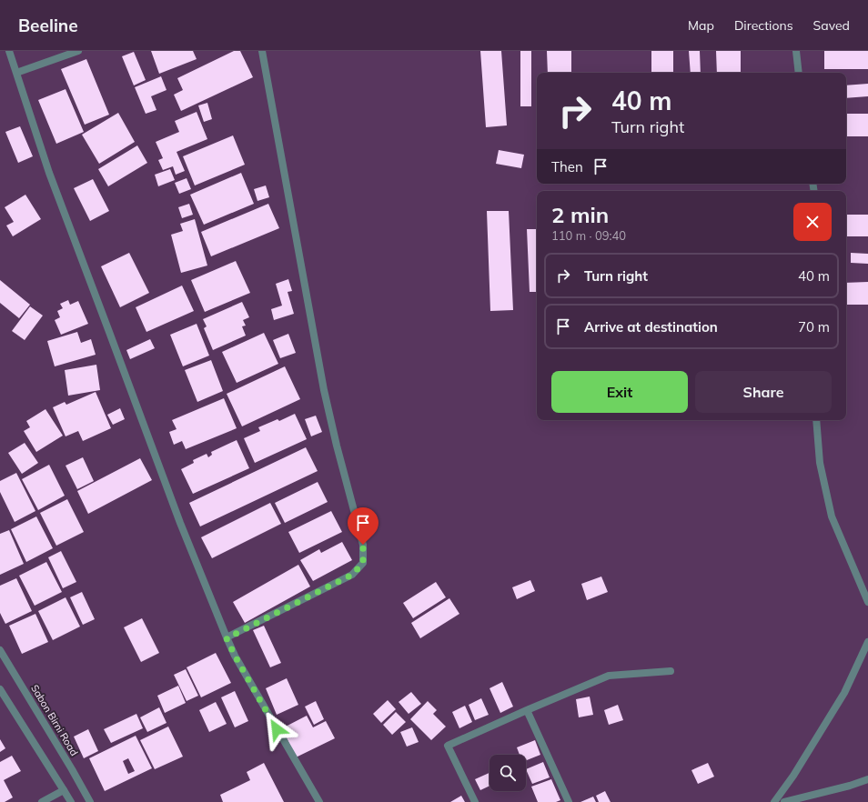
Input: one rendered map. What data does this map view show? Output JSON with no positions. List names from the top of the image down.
{
  "streets": {
    "street": ["Sabon Birni Road"]
  },
  "page": {
    "header": "Beeline",
    "nav": ["Map", "Directions", "Saved"],
    "turn": ["40 m", "Turn right"],
    "then": "Then",
    "heading": ["2 min", "110 m · 09:40"],
    "list": [
      {
        "name": "Turn right",
        "value": "40 m"
      },
      {
        "name": "Arrive at destination",
        "value": "70 m"
      }
    ],
    "buttons": ["Exit", "Share"]
  }
}
